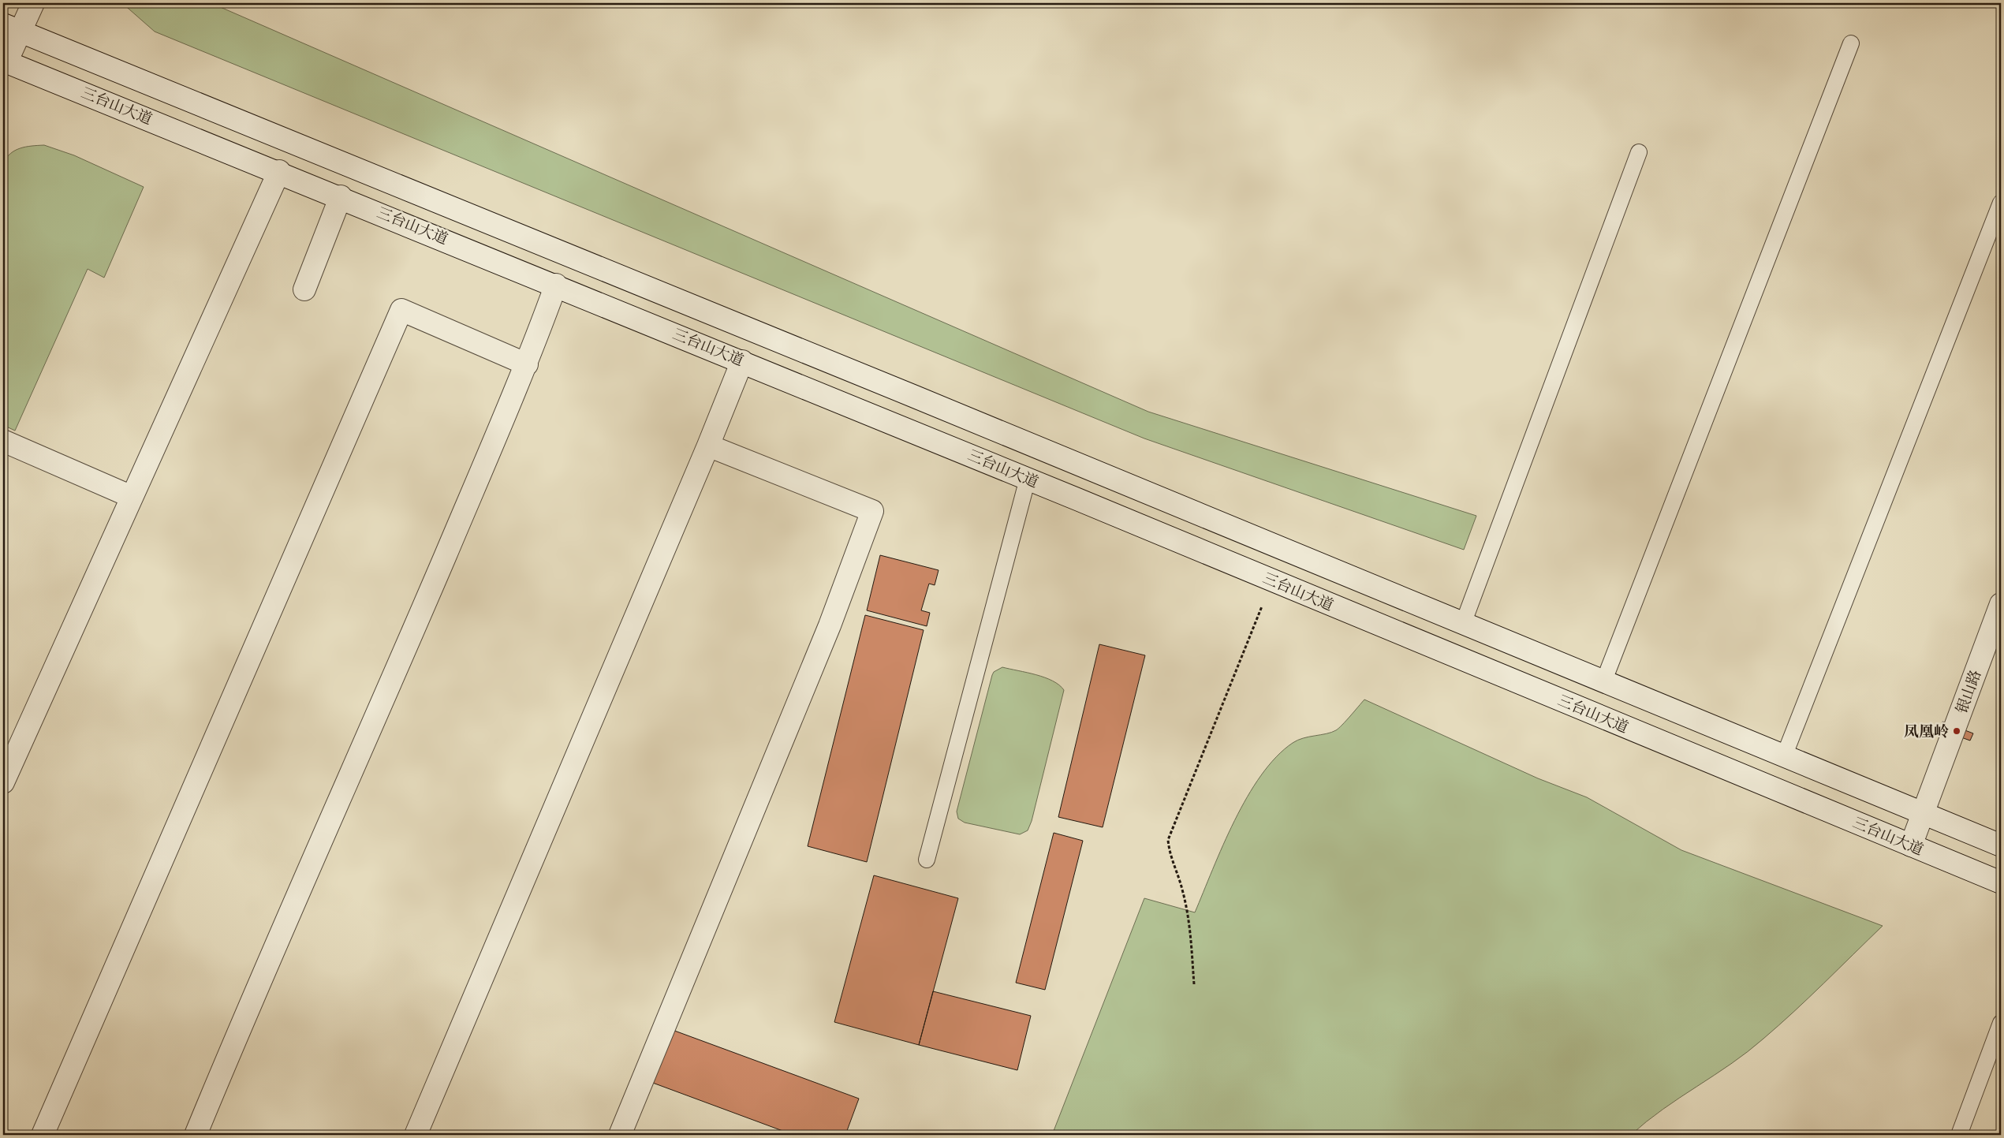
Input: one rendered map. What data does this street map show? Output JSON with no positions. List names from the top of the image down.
{
  "streets": {
    "street": ["三台山大道", "银山路"]
  },
  "crossings": [
    ["三台山大道", "银山路"]
  ],
  "places": ["凤凰岭"]
}
